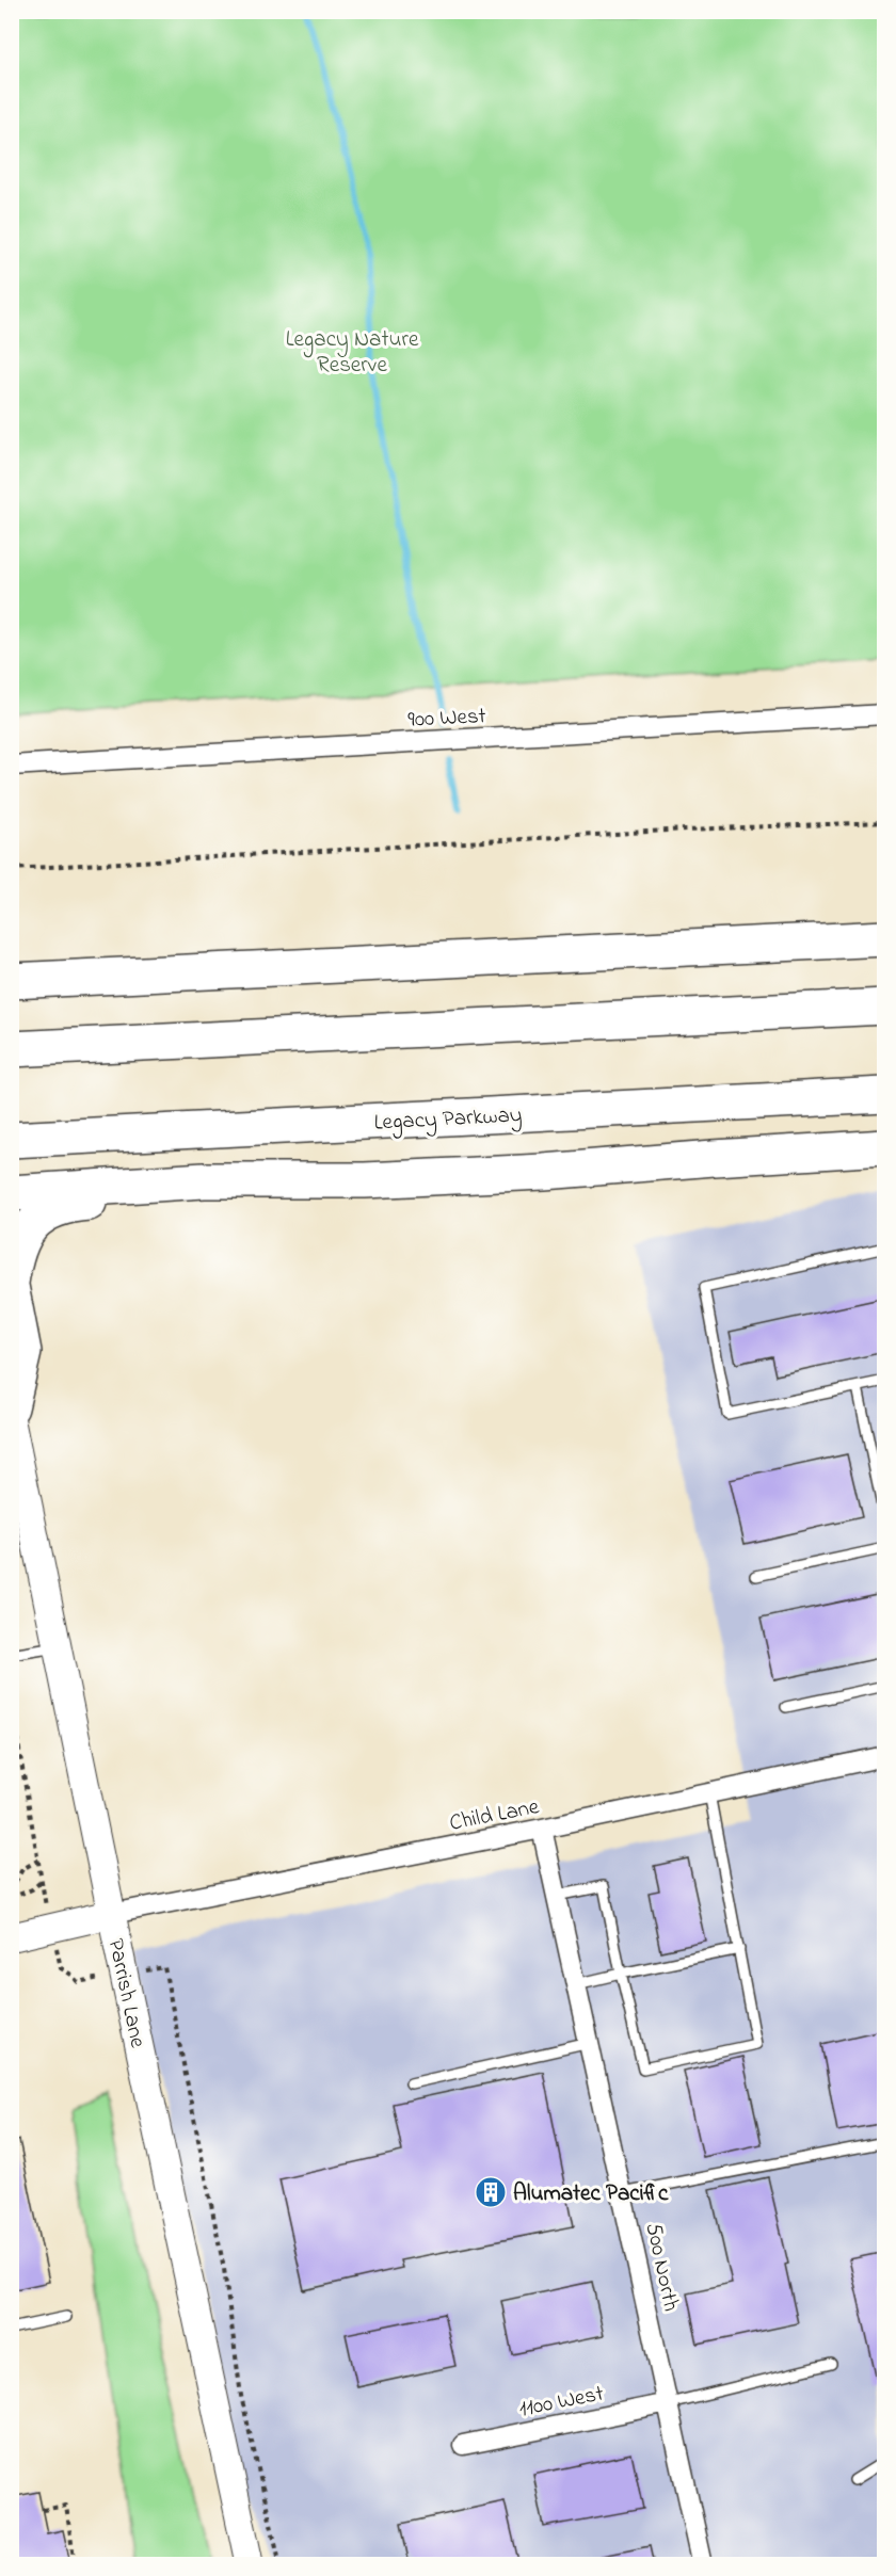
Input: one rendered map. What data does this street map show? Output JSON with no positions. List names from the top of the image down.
{
  "streets": {
    "highway": ["Legacy Parkway"],
    "main road": ["Parrish Lane"],
    "street": [
      "900 West",
      "Child Lane",
      "500 North",
      "1100 West"
    ]
  },
  "crossings": [
    ["Child Lane", "Parrish Lane"],
    ["Child Lane", "500 North"],
    ["500 North", "1100 West"]
  ],
  "parks": ["Legacy Nature Reserve"],
  "places": {
    "building": ["Alumatec Pacific"]
  }
}
